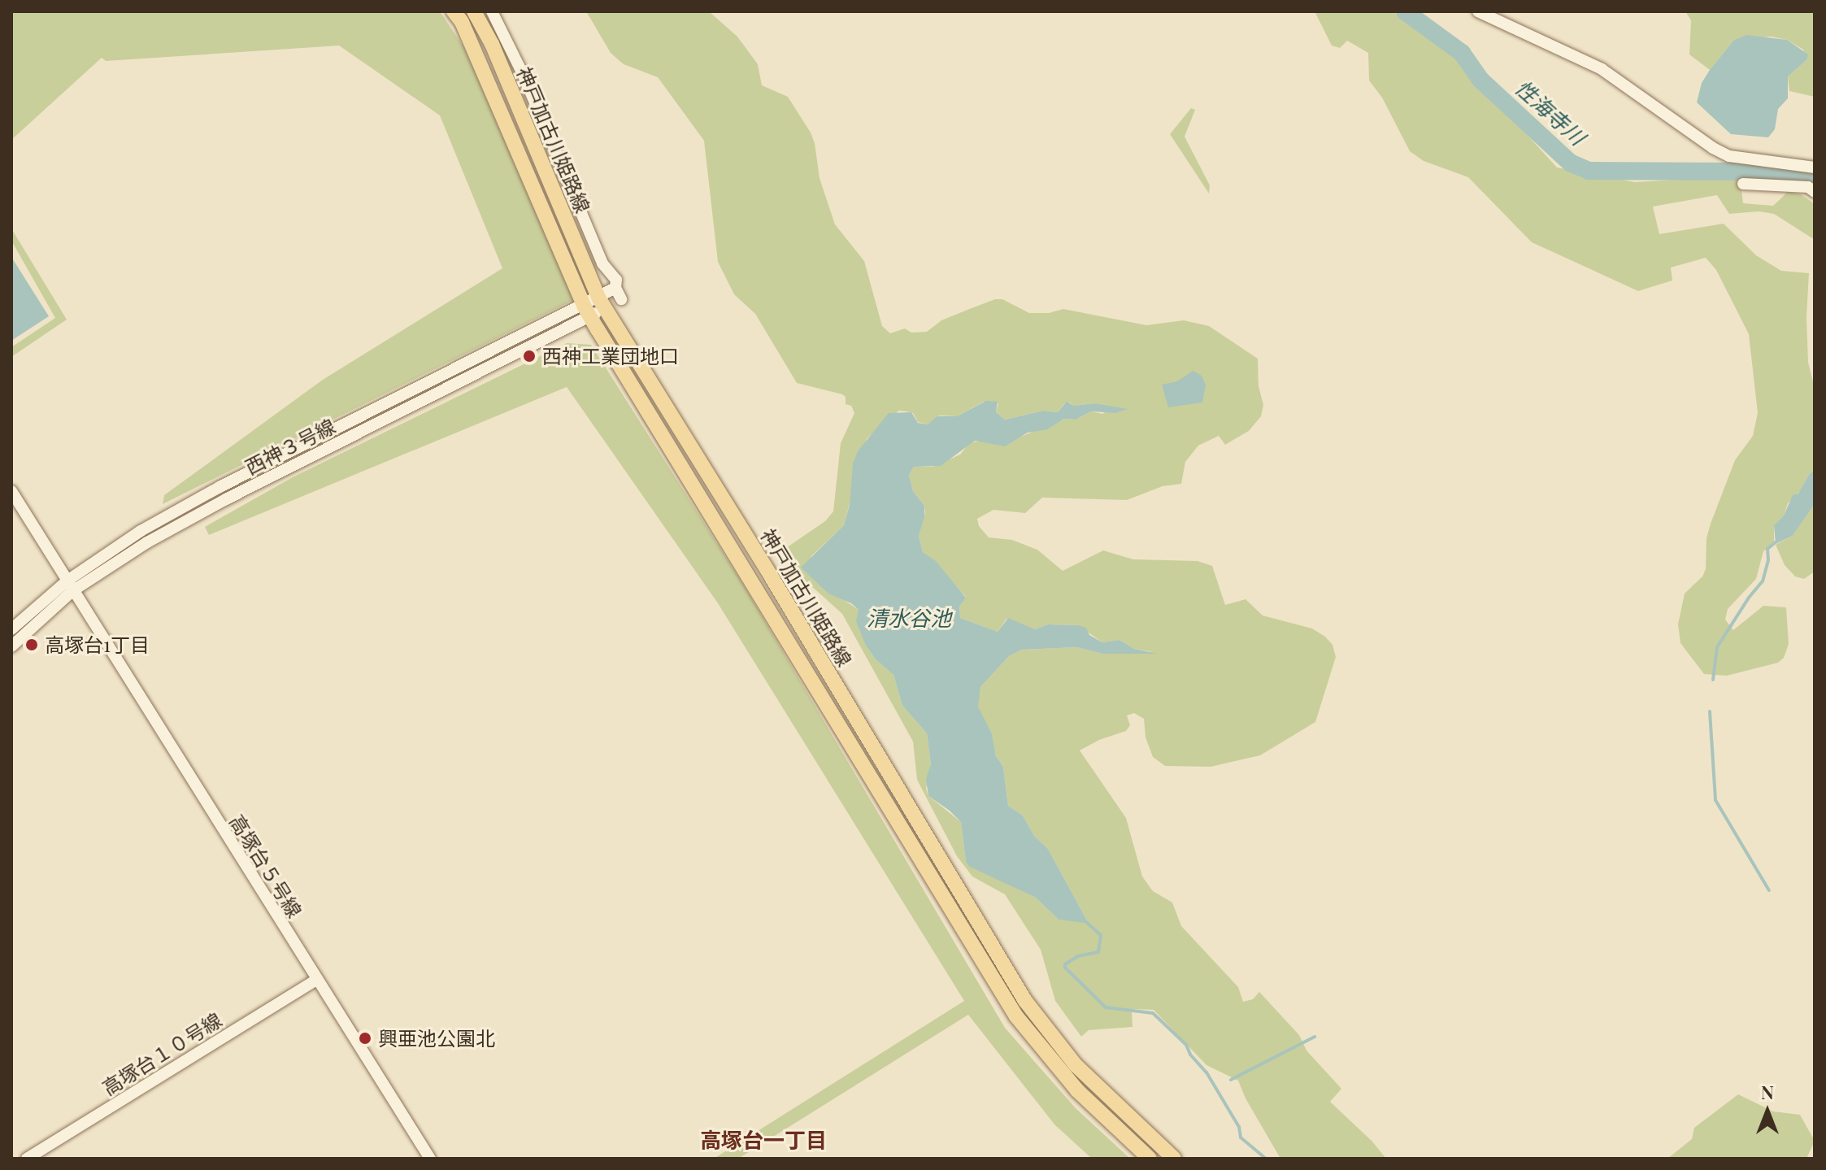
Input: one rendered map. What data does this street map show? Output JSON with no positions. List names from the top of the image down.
{
  "streets": {
    "main road": ["神戸加古川姫路線"],
    "street": ["西神３号線", "高塚台５号線", "高塚台１０号線"]
  },
  "crossings": [
    ["神戸加古川姫路線", "西神３号線"],
    ["西神３号線", "高塚台５号線"],
    ["高塚台５号線", "高塚台１０号線"]
  ],
  "districts": ["高塚台一丁目"],
  "water": ["性海寺川", "清水谷池"],
  "places": ["西神工業団地口", "高塚台1丁目", "興亜池公園北"],
  "north": "top"
}
